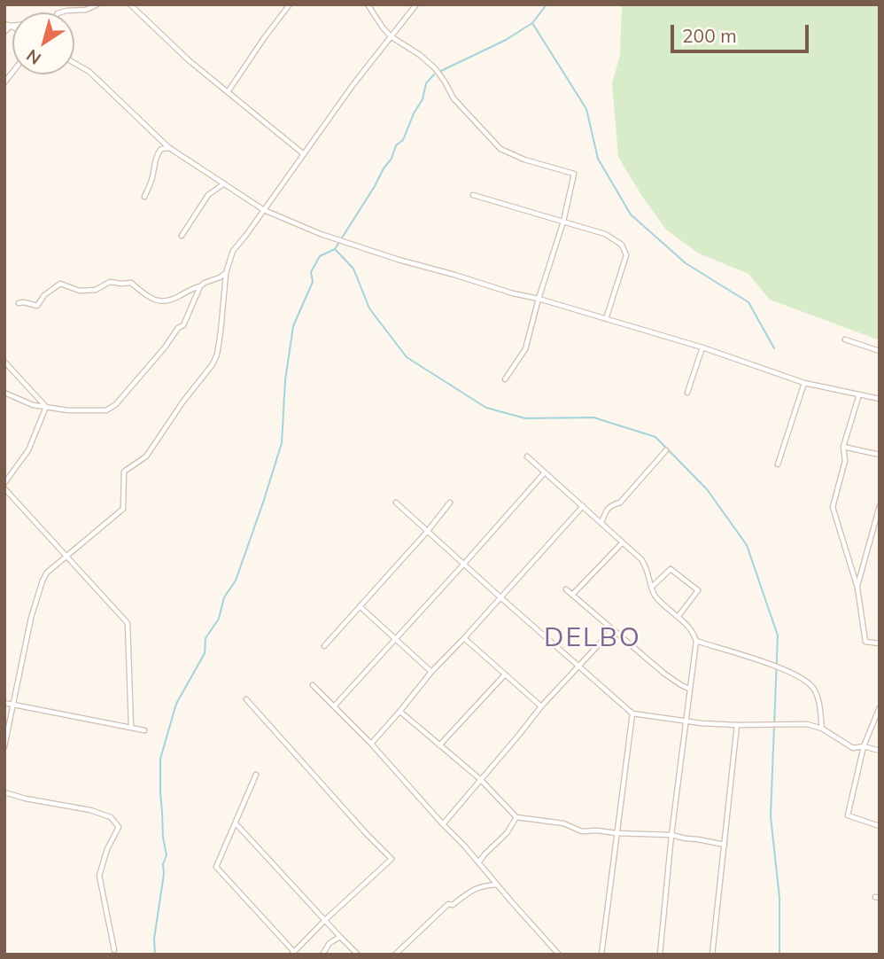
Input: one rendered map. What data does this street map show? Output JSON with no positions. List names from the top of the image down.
{
  "districts": ["DELBO"],
  "scale_bar": "200 m",
  "north": "bottom left"
}
